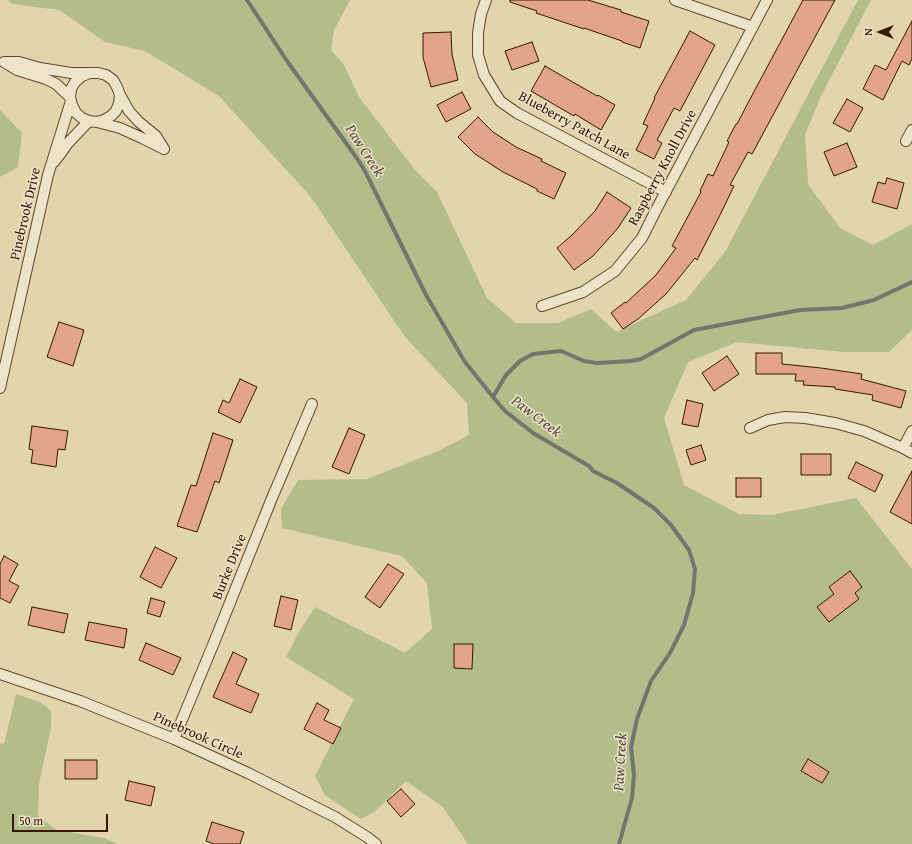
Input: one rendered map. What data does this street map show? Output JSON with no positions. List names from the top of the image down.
{
  "streets": {
    "street": [
      "Blueberry Patch Lane",
      "Raspberry Knoll Drive",
      "Pinebrook Drive",
      "Burke Drive",
      "Pinebrook Circle"
    ]
  },
  "crossings": [
    ["Blueberry Patch Lane", "Raspberry Knoll Drive"],
    ["Burke Drive", "Pinebrook Circle"]
  ],
  "water": ["Paw Creek"],
  "scale_bar": "50 m",
  "north": "left"
}
